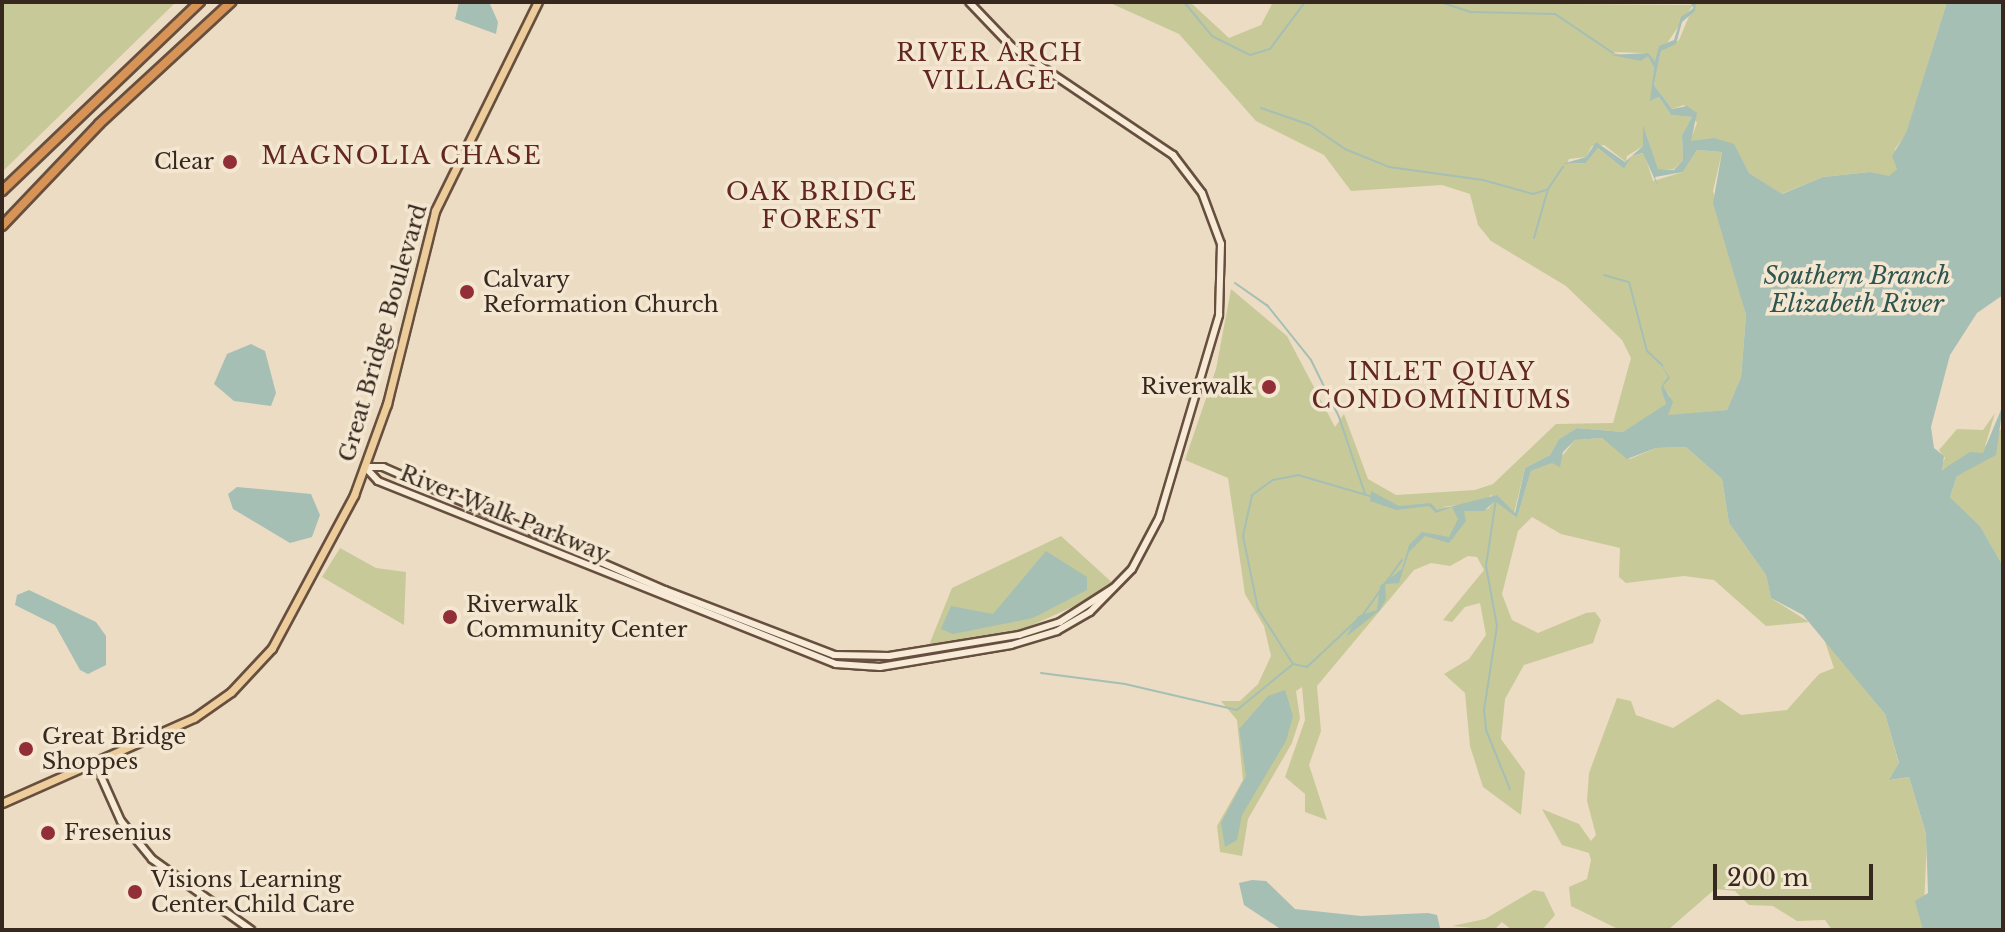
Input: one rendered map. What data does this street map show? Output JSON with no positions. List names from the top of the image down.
{
  "streets": {
    "main road": ["Great Bridge Boulevard"],
    "street": ["River Walk Parkway"]
  },
  "crossings": [
    ["Great Bridge Boulevard", "River Walk Parkway"]
  ],
  "districts": [
    "RIVER ARCH VILLAGE",
    "MAGNOLIA CHASE",
    "OAK BRIDGE FOREST",
    "INLET QUAY CONDOMINIUMS"
  ],
  "water": ["Southern Branch Elizabeth River"],
  "places": [
    "Clear",
    "Calvary Reformation Church",
    "Riverwalk",
    "Riverwalk Community Center",
    "Great Bridge Shoppes",
    "Fresenius",
    "Visions Learning Center Child Care"
  ],
  "scale_bar": "200 m"
}
